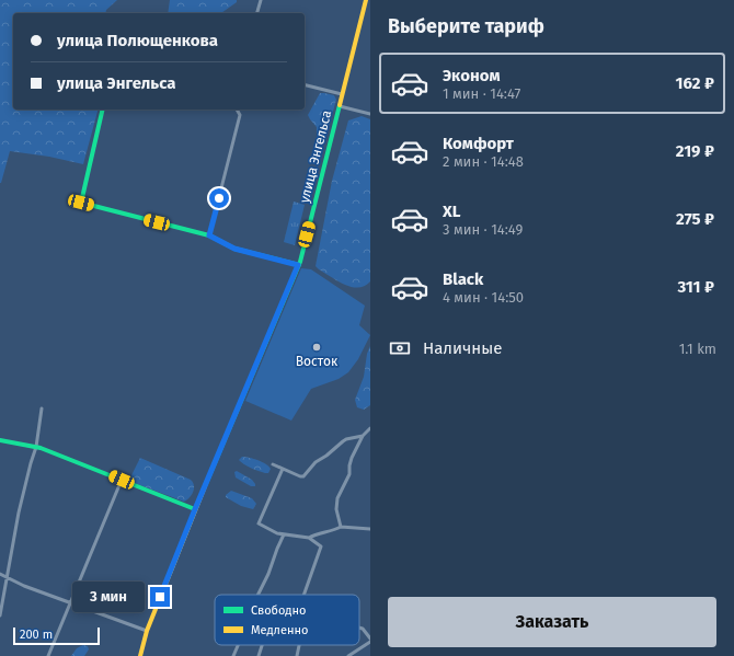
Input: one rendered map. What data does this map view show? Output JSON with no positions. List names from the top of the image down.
{
  "streets": {
    "main road": ["улица Энгельса"]
  },
  "places": ["Восток"],
  "legend": ["Свободно", "Медленно"],
  "scale_bar": "200 m",
  "page": {
    "heading": "Выберите тариф",
    "banner": ["улица Полющенкова", "улица Энгельса"],
    "list": [
      {
        "name": "Эконом",
        "note": "1 мин · 14:47",
        "value": "162 ₽"
      },
      {
        "name": "Комфорт",
        "note": "2 мин · 14:48",
        "value": "219 ₽"
      },
      {
        "name": "XL",
        "note": "3 мин · 14:49",
        "value": "275 ₽"
      },
      {
        "name": "Black",
        "note": "4 мин · 14:50",
        "value": "311 ₽"
      }
    ],
    "pay": ["Наличные", "1.1 km"],
    "bubble": "3 мин",
    "buttons": "Заказать",
    "scale": "200 m"
  }
}
